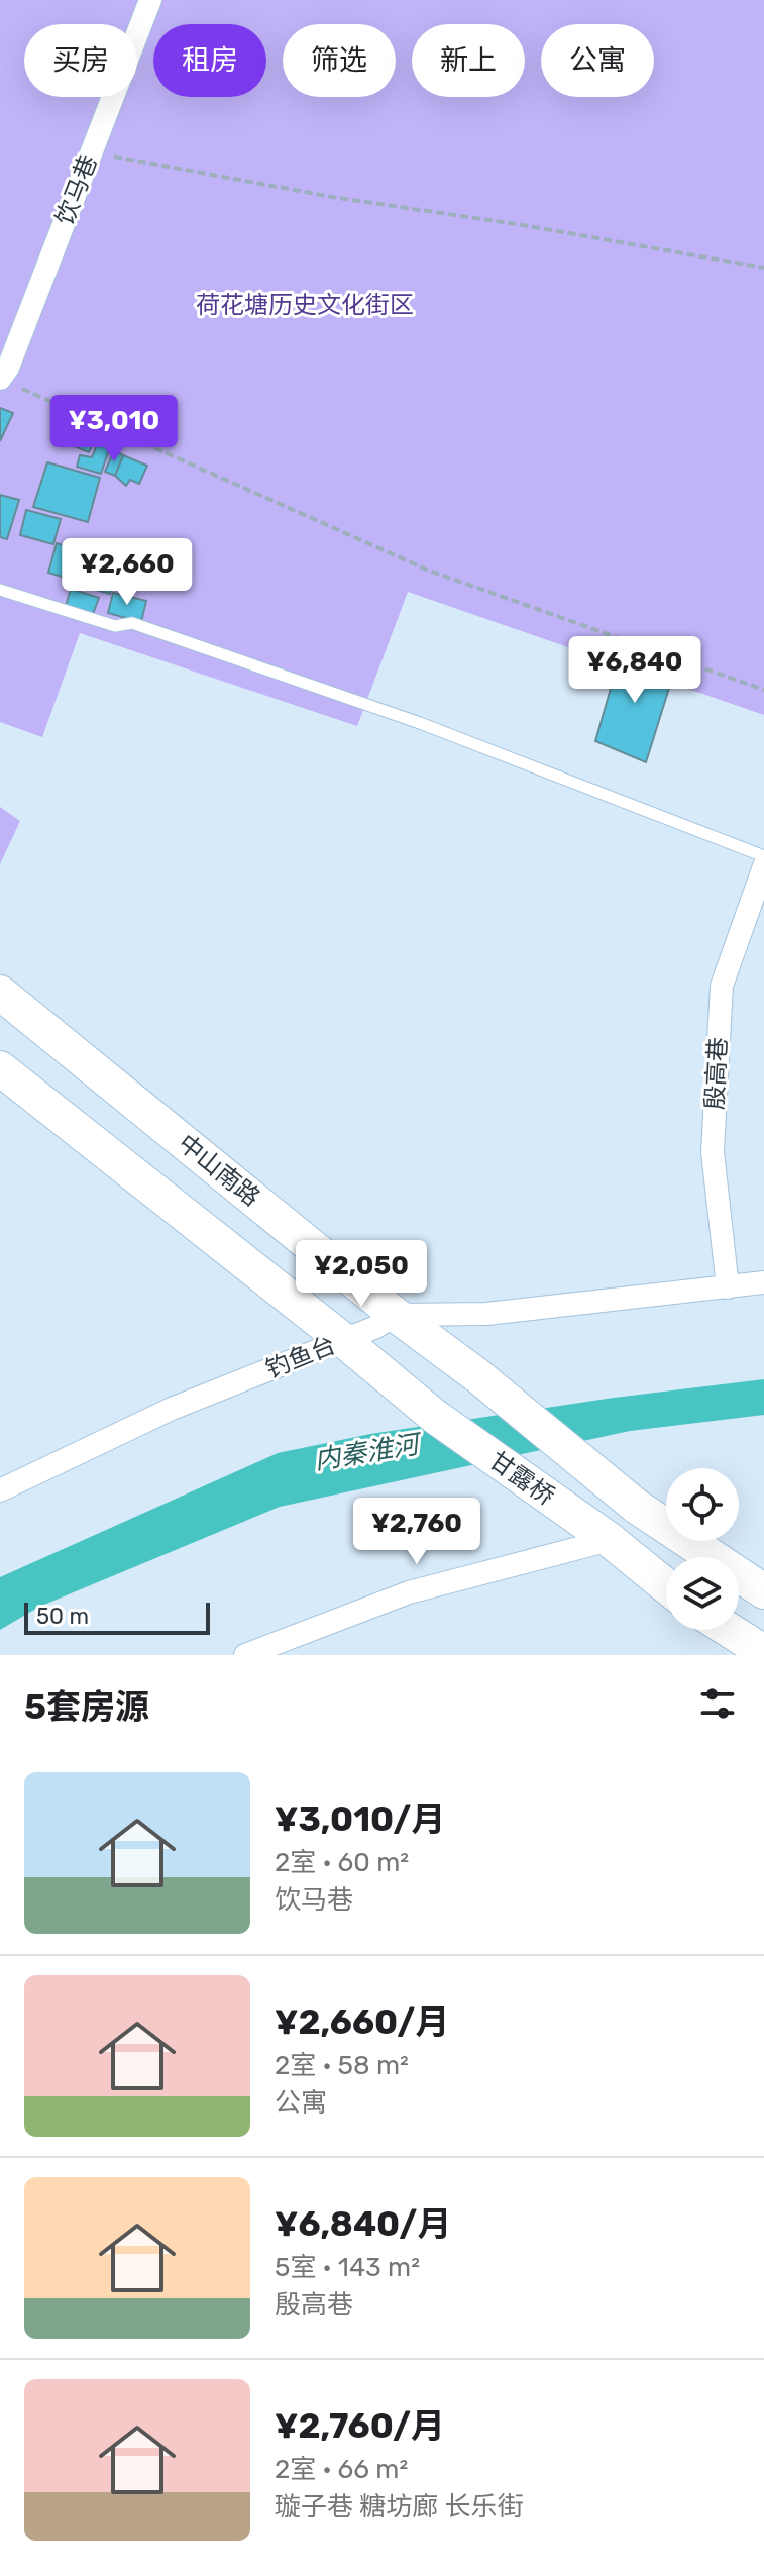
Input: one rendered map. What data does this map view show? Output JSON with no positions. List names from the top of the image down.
{
  "streets": {
    "main road": ["中山南路", "甘露桥"],
    "street": ["饮马巷", "殷高巷", "钓鱼台"]
  },
  "crossings": [
    ["殷高巷", "钓鱼台"],
    ["中山南路", "钓鱼台"],
    ["中山南路", "甘露桥"]
  ],
  "water": ["内秦淮河"],
  "parks": ["荷花塘历史文化街区"],
  "scale_bar": "50 m",
  "page": {
    "chip": [
      "买房",
      "租房",
      "筛选",
      "新上",
      "公寓"
    ],
    "price": [
      "¥3,010",
      "¥2,660",
      "¥6,840",
      "¥2,050",
      "¥2,760"
    ],
    "scale": "50 m",
    "heading": "5套房源",
    "list": [
      {
        "name": "¥3,010/月",
        "note": "2室 · 60 m² · 饮马巷"
      },
      {
        "name": "¥2,660/月",
        "note": "2室 · 58 m² · 公寓"
      },
      {
        "name": "¥6,840/月",
        "note": "5室 · 143 m² · 殷高巷"
      },
      {
        "name": "¥2,760/月",
        "note": "2室 · 66 m² · 璇子巷 糖坊廊 长乐街"
      }
    ]
  }
}
